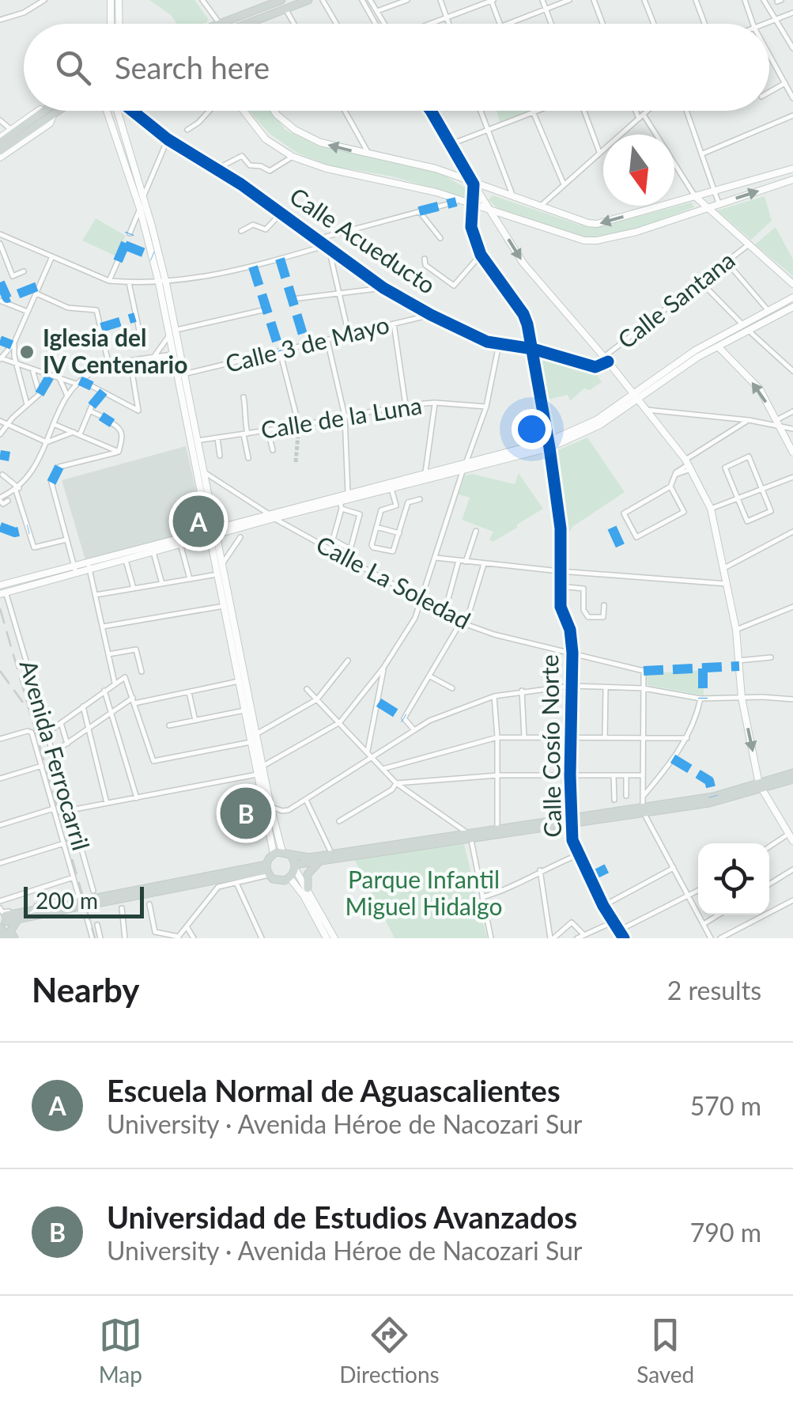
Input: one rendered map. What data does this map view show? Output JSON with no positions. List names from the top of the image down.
{
  "streets": {
    "street": [
      "Calle Acueducto",
      "Calle Santana",
      "Calle 3 de Mayo",
      "Calle de la Luna",
      "Calle La Soledad",
      "Calle Cosío Norte",
      "Avenida Ferrocarril"
    ]
  },
  "crossings": [
    ["Calle Acueducto", "Calle Santana"],
    ["Calle Acueducto", "Calle 3 de Mayo"],
    ["Calle Acueducto", "Calle Cosío Norte"],
    ["Calle La Soledad", "Calle Cosío Norte"]
  ],
  "parks": ["Parque Infantil Miguel Hidalgo"],
  "places": ["Iglesia del IV Centenario"],
  "scale_bar": "200 m",
  "north": "bottom",
  "page": {
    "search": "Search here",
    "pins": ["A", "B"],
    "scale": "200 m",
    "heading": ["Nearby", "2 results"],
    "list": [
      {
        "mark": "A",
        "name": "Escuela Normal de Aguascalientes",
        "note": "University · Avenida Héroe de Nacozari Sur",
        "value": "570 m"
      },
      {
        "mark": "B",
        "name": "Universidad de Estudios Avanzados",
        "note": "University · Avenida Héroe de Nacozari Sur",
        "value": "790 m"
      }
    ],
    "nav": ["Map", "Directions", "Saved"]
  }
}
